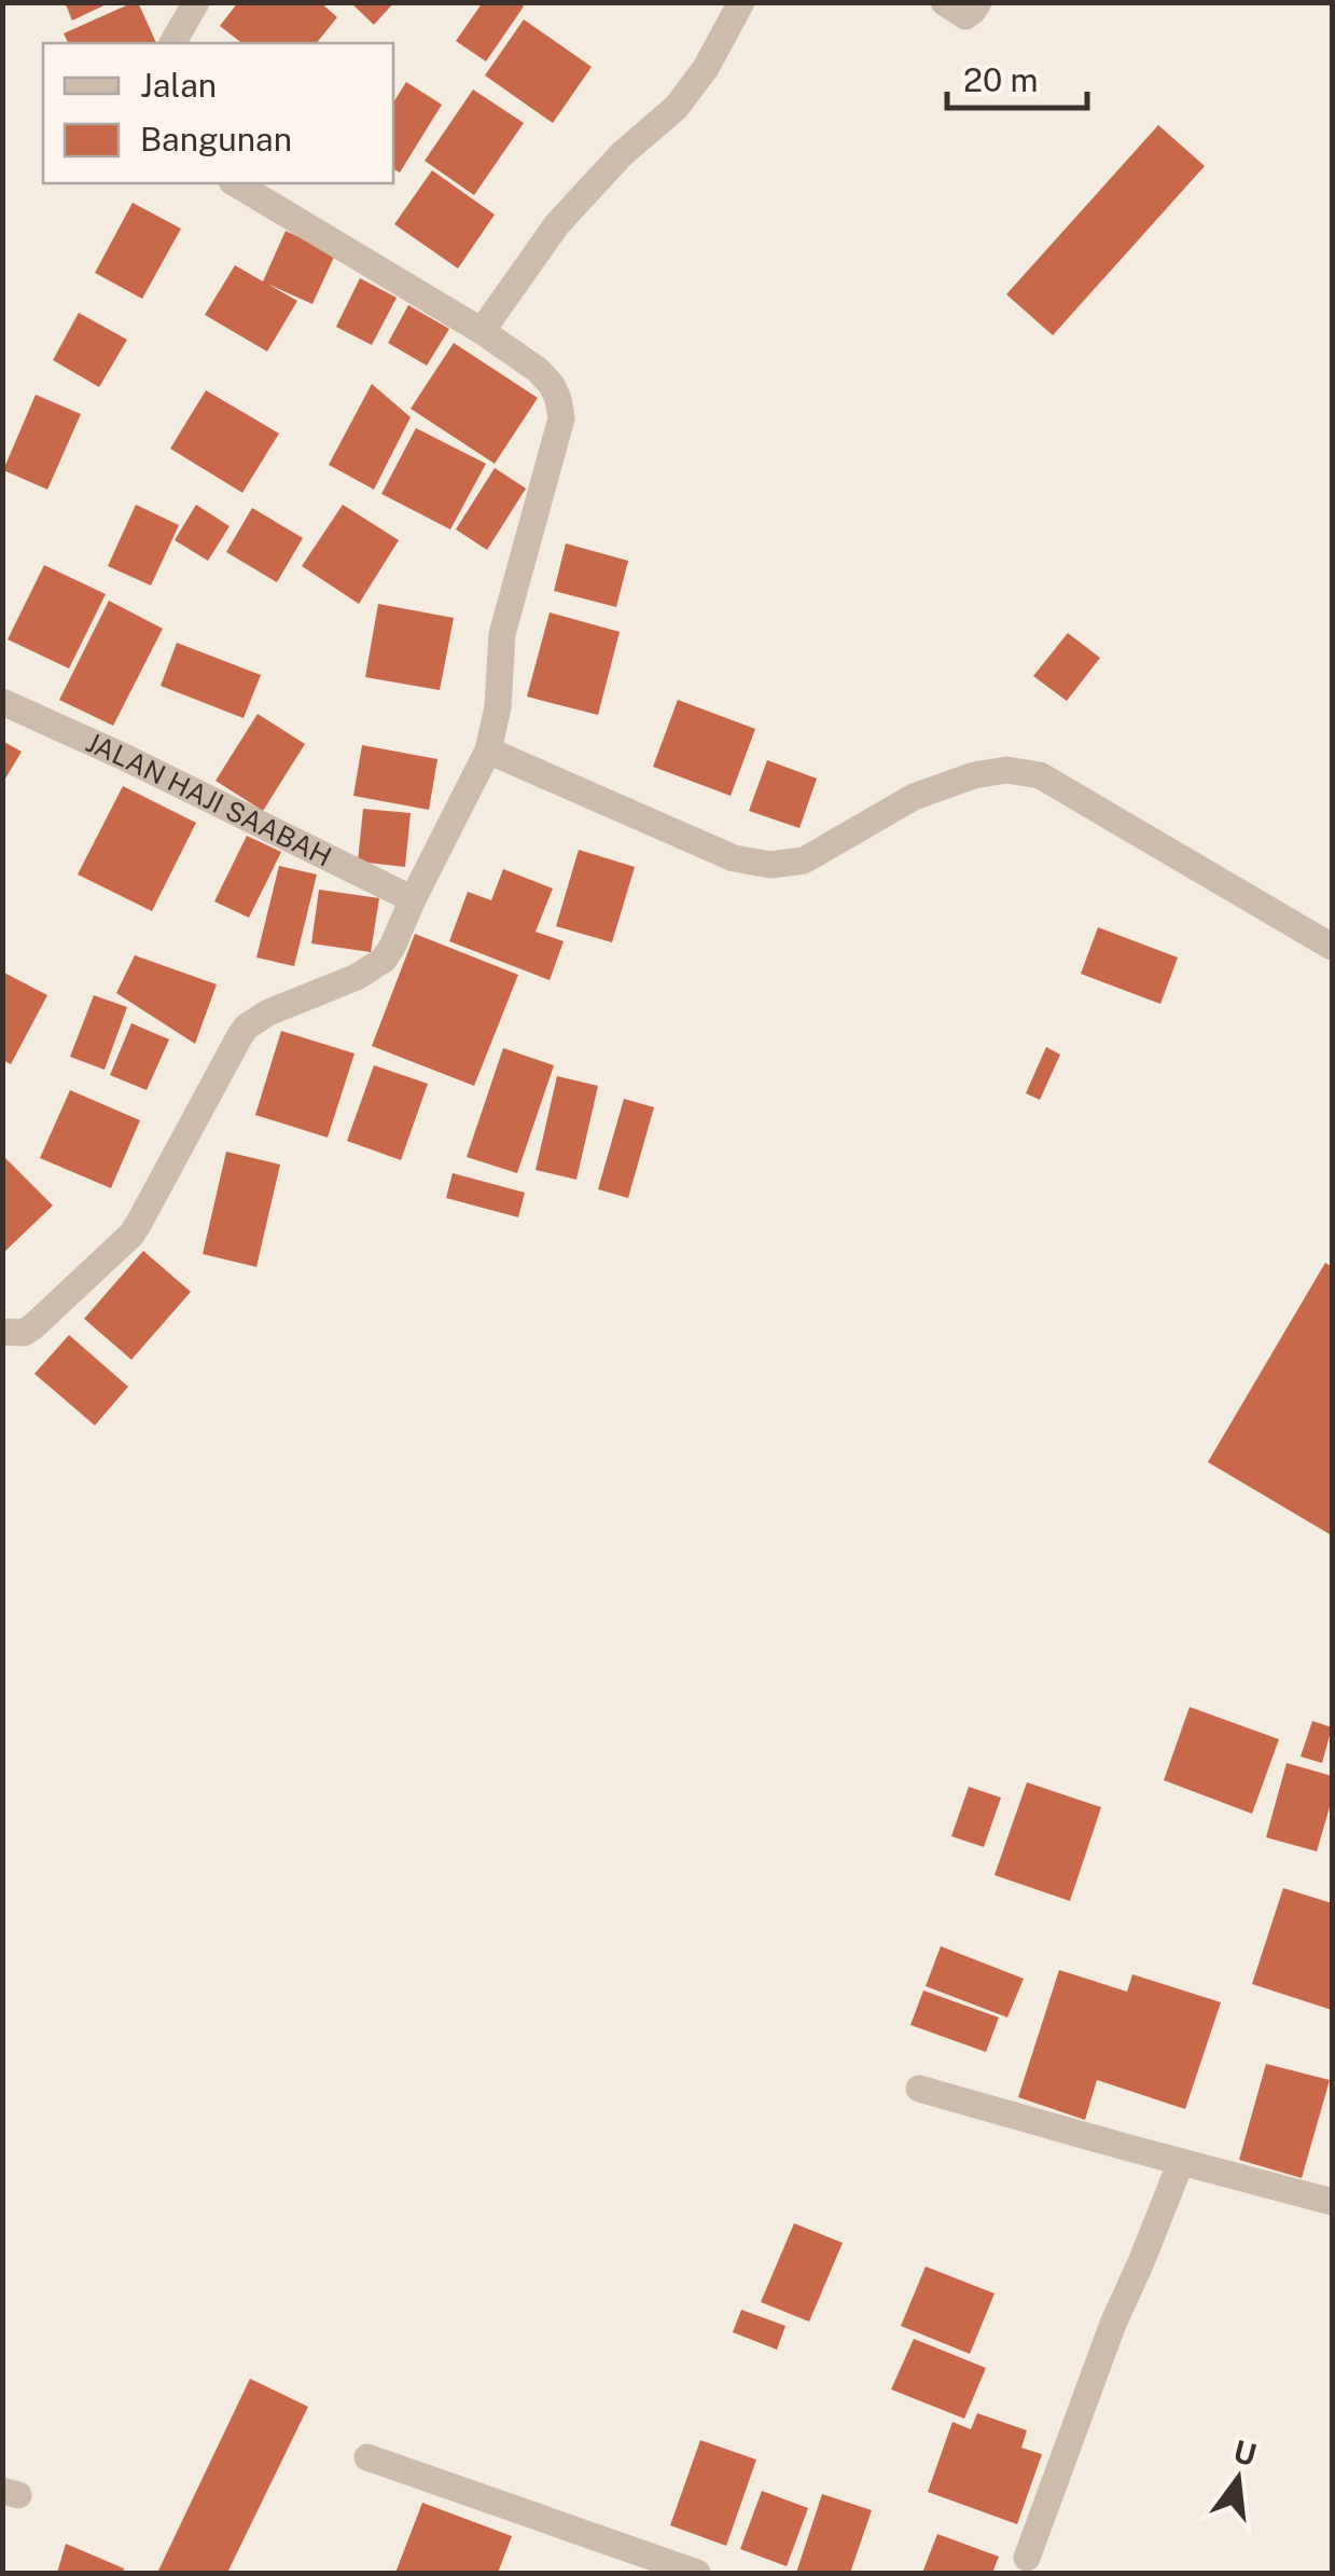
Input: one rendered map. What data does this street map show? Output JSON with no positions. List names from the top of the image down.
{
  "streets": {
    "street": ["JALAN HAJI SAABAH"]
  },
  "legend": ["Jalan", "Bangunan"],
  "scale_bar": "20 m",
  "north": "top"
}
